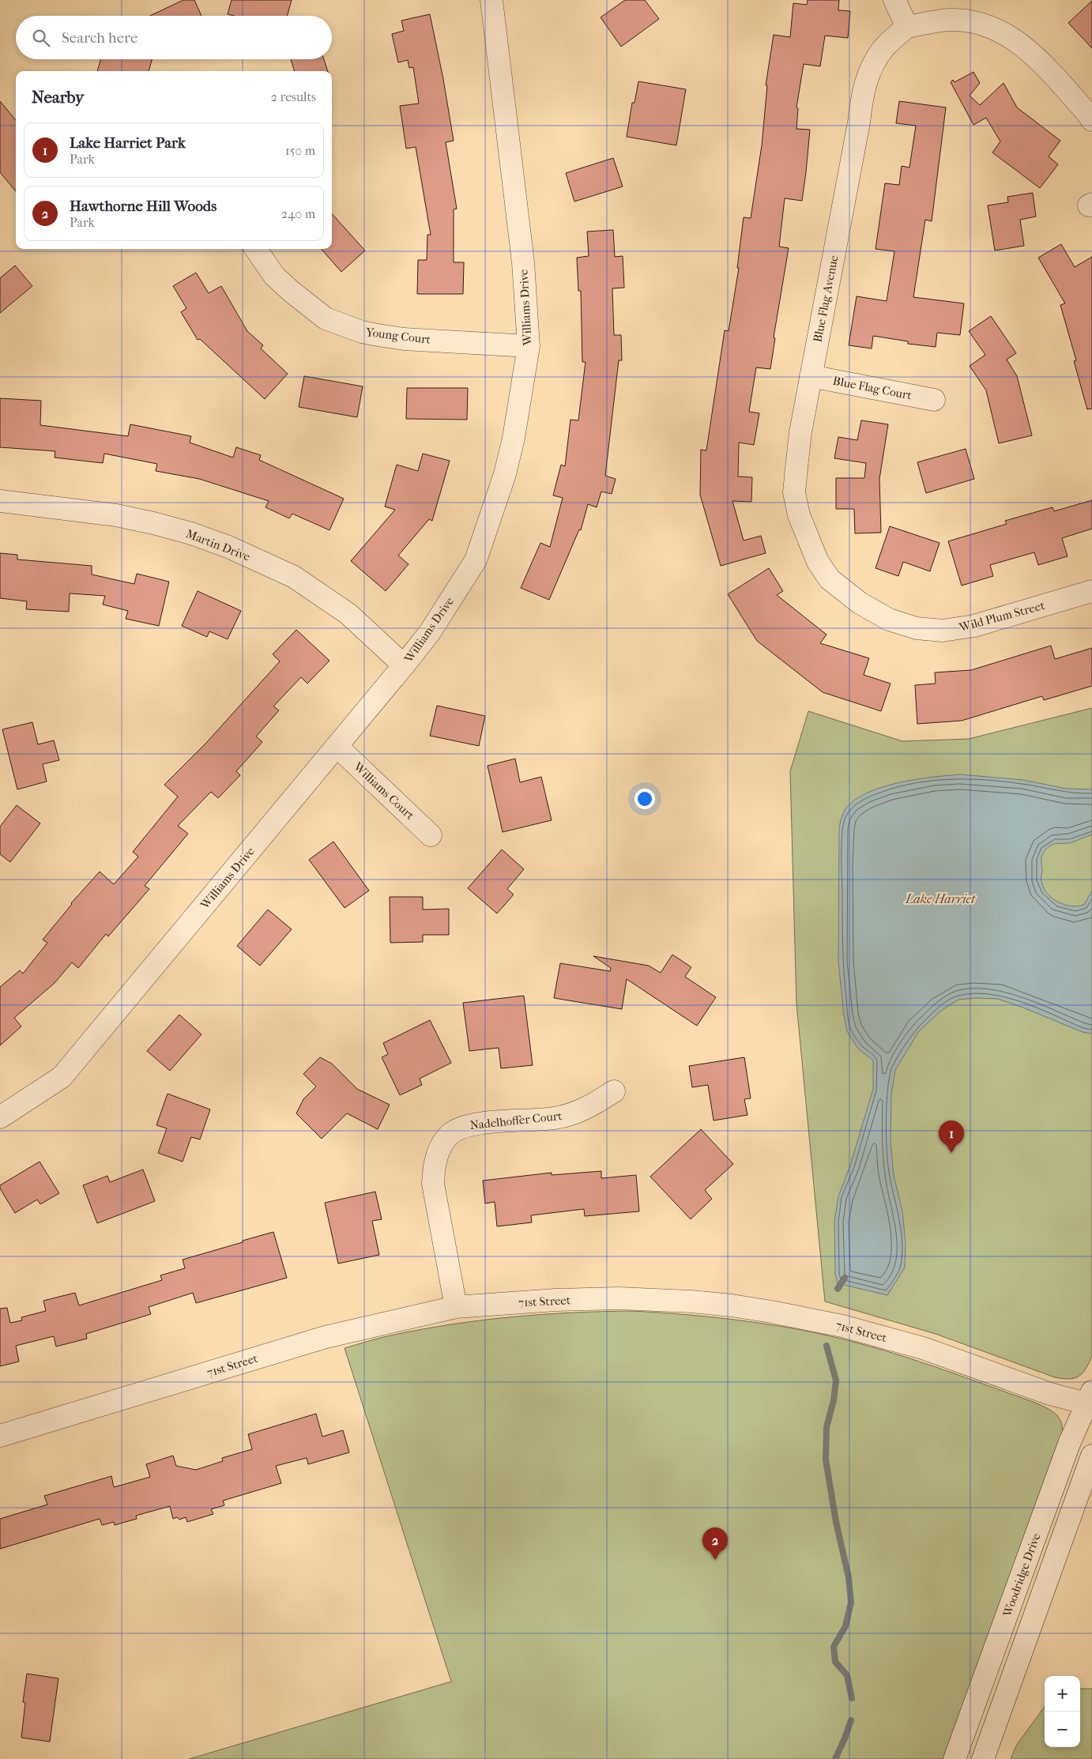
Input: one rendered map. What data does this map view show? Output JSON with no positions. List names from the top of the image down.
{
  "streets": {
    "street": [
      "Blue Flag Avenue",
      "Williams Drive",
      "Young Court",
      "Blue Flag Court",
      "Martin Drive",
      "Wild Plum Street",
      "Williams Court",
      "Nadelhoffer Court",
      "71st Street",
      "Woodridge Drive"
    ]
  },
  "crossings": [
    ["Blue Flag Avenue", "Blue Flag Court"],
    ["Blue Flag Avenue", "Wild Plum Street"],
    ["Williams Drive", "Young Court"],
    ["Williams Drive", "Martin Drive"],
    ["Williams Drive", "Williams Court"],
    ["Nadelhoffer Court", "71st Street"],
    ["71st Street", "Woodridge Drive"]
  ],
  "water": ["Lake Harriet"],
  "page": {
    "search": "Search here",
    "heading": ["Nearby", "2 results"],
    "list": [
      {
        "mark": "1",
        "name": "Lake Harriet Park",
        "note": "Park",
        "value": "150 m"
      },
      {
        "mark": "2",
        "name": "Hawthorne Hill Woods",
        "note": "Park",
        "value": "240 m"
      }
    ],
    "pins": ["1", "2"],
    "map_buttons": ["+", "−"]
  }
}
